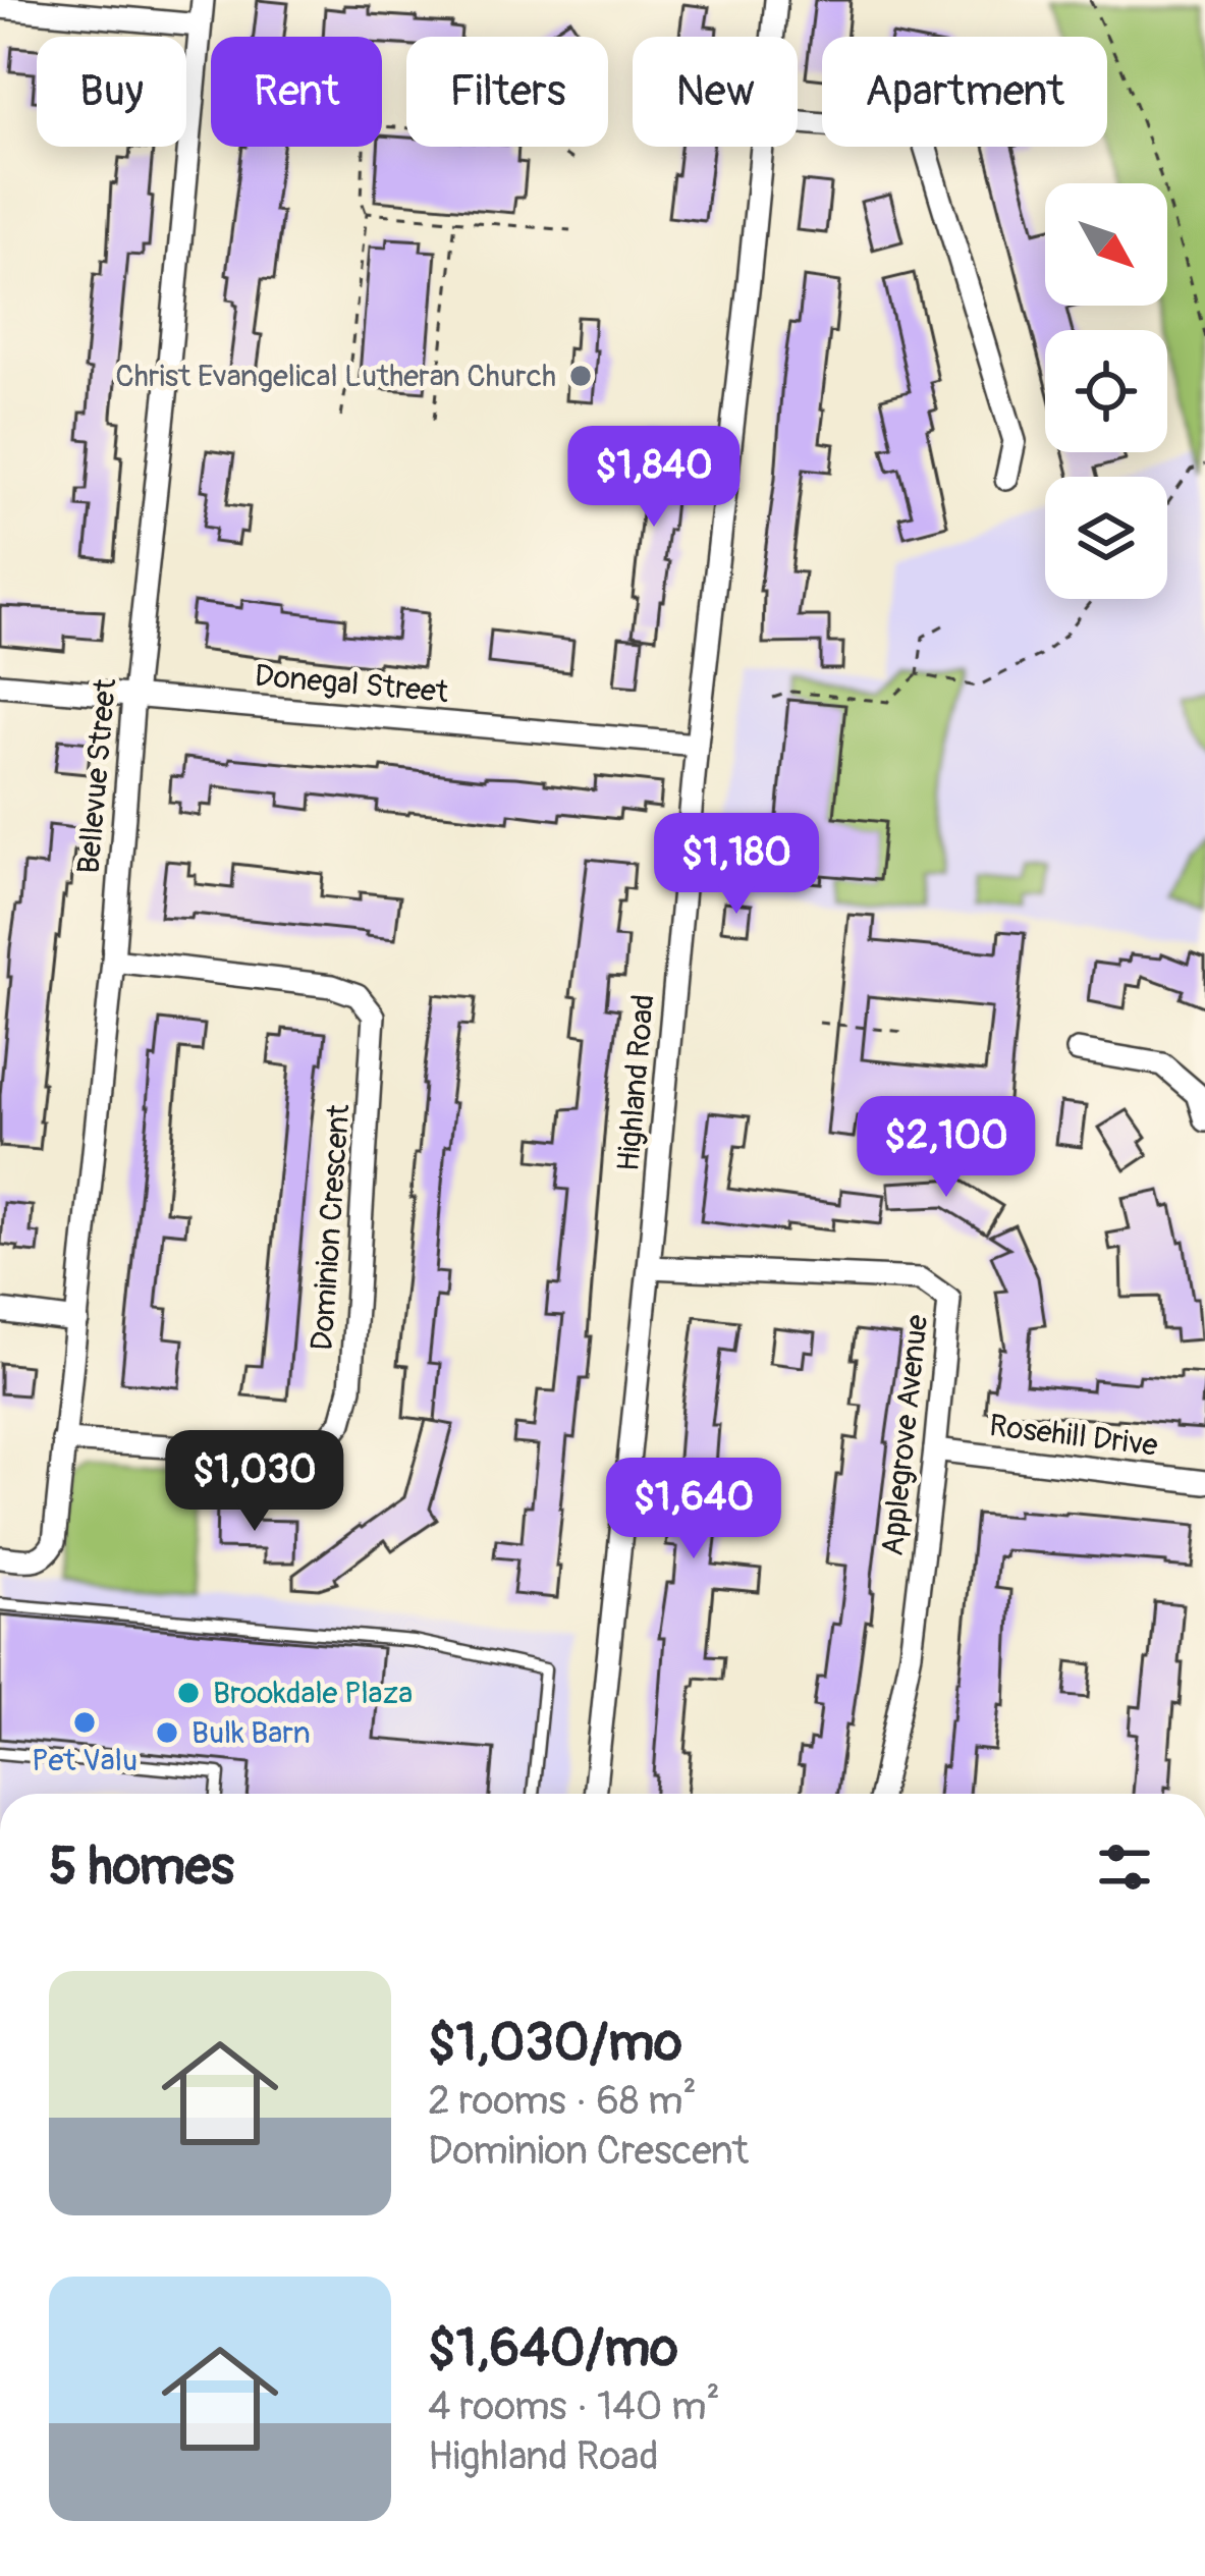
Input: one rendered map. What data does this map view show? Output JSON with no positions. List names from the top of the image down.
{
  "streets": {
    "street": [
      "Donegal Street",
      "Bellevue Street",
      "Highland Road",
      "Dominion Crescent",
      "Applegrove Avenue",
      "Rosehill Drive"
    ]
  },
  "crossings": [
    ["Donegal Street", "Bellevue Street"],
    ["Donegal Street", "Highland Road"],
    ["Bellevue Street", "Dominion Crescent"],
    ["Highland Road", "Applegrove Avenue"],
    ["Applegrove Avenue", "Rosehill Drive"]
  ],
  "places": [
    "Christ Evangelical Lutheran Church",
    "Brookdale Plaza",
    "Pet Valu",
    "Bulk Barn"
  ],
  "north": "bottom right",
  "page": {
    "chip": [
      "Buy",
      "Rent",
      "Filters",
      "New",
      "Apartment"
    ],
    "price": [
      "$1,840",
      "$1,180",
      "$2,100",
      "$1,030",
      "$1,640"
    ],
    "heading": "5 homes",
    "list": [
      {
        "name": "$1,030/mo",
        "note": "2 rooms · 68 m² · Dominion Crescent"
      },
      {
        "name": "$1,640/mo",
        "note": "4 rooms · 140 m² · Highland Road"
      }
    ]
  }
}
